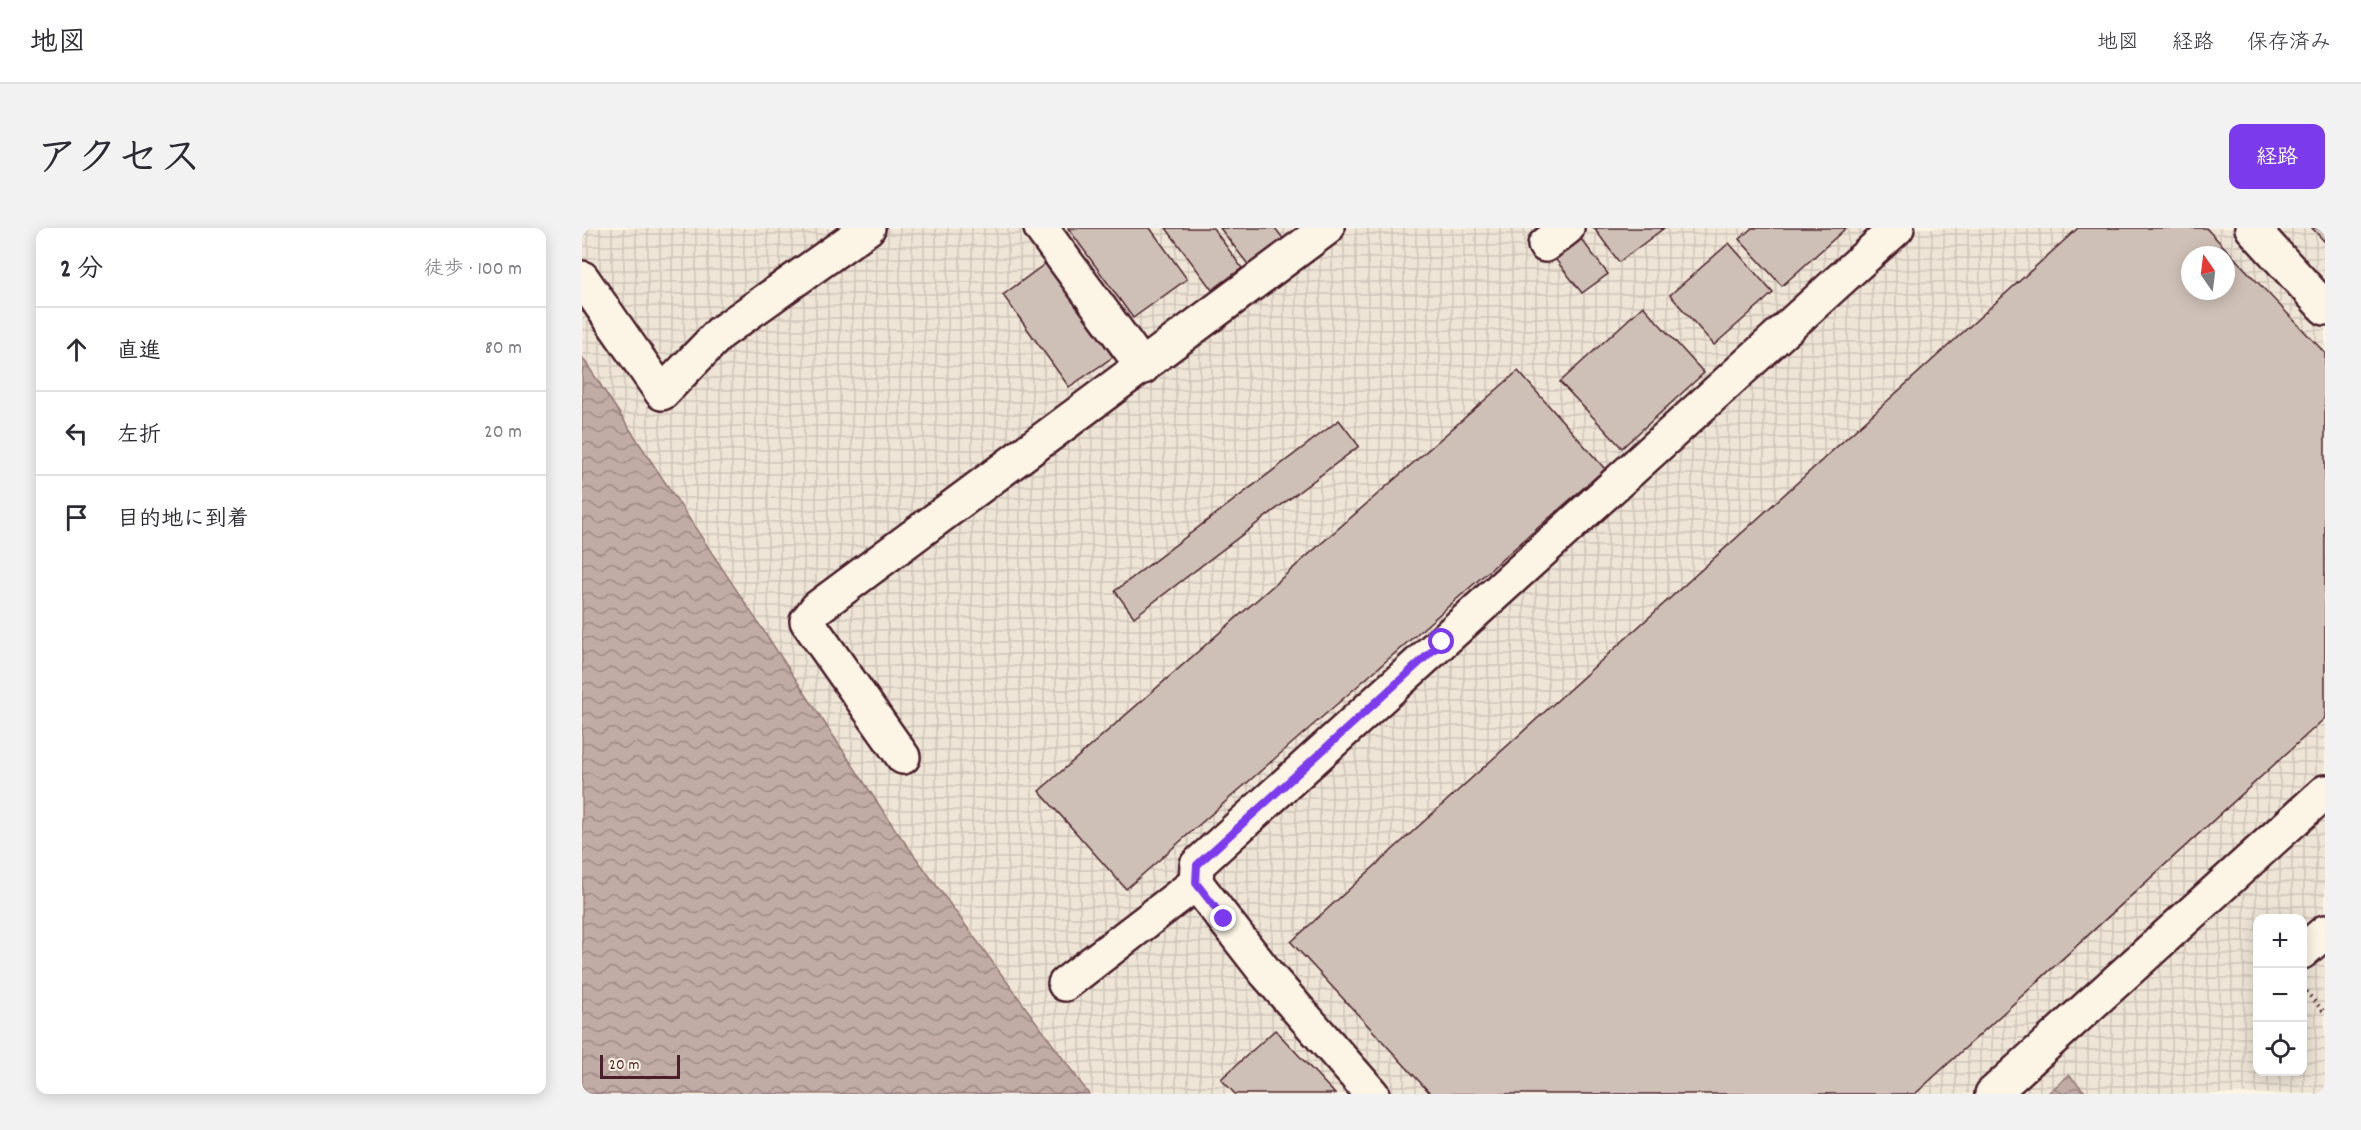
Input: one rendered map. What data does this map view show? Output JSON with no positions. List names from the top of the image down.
{
  "scale_bar": "20 m",
  "north": "top",
  "page": {
    "header": "地図",
    "nav": ["地図", "経路", "保存済み"],
    "title": "アクセス",
    "buttons": "経路",
    "heading": ["2 分", "徒歩 · 100 m"],
    "list": [
      ["直進", "80 m"],
      ["左折", "20 m"],
      "目的地に到着"
    ],
    "map_buttons": ["+", "−"],
    "scale": "20 m"
  }
}
